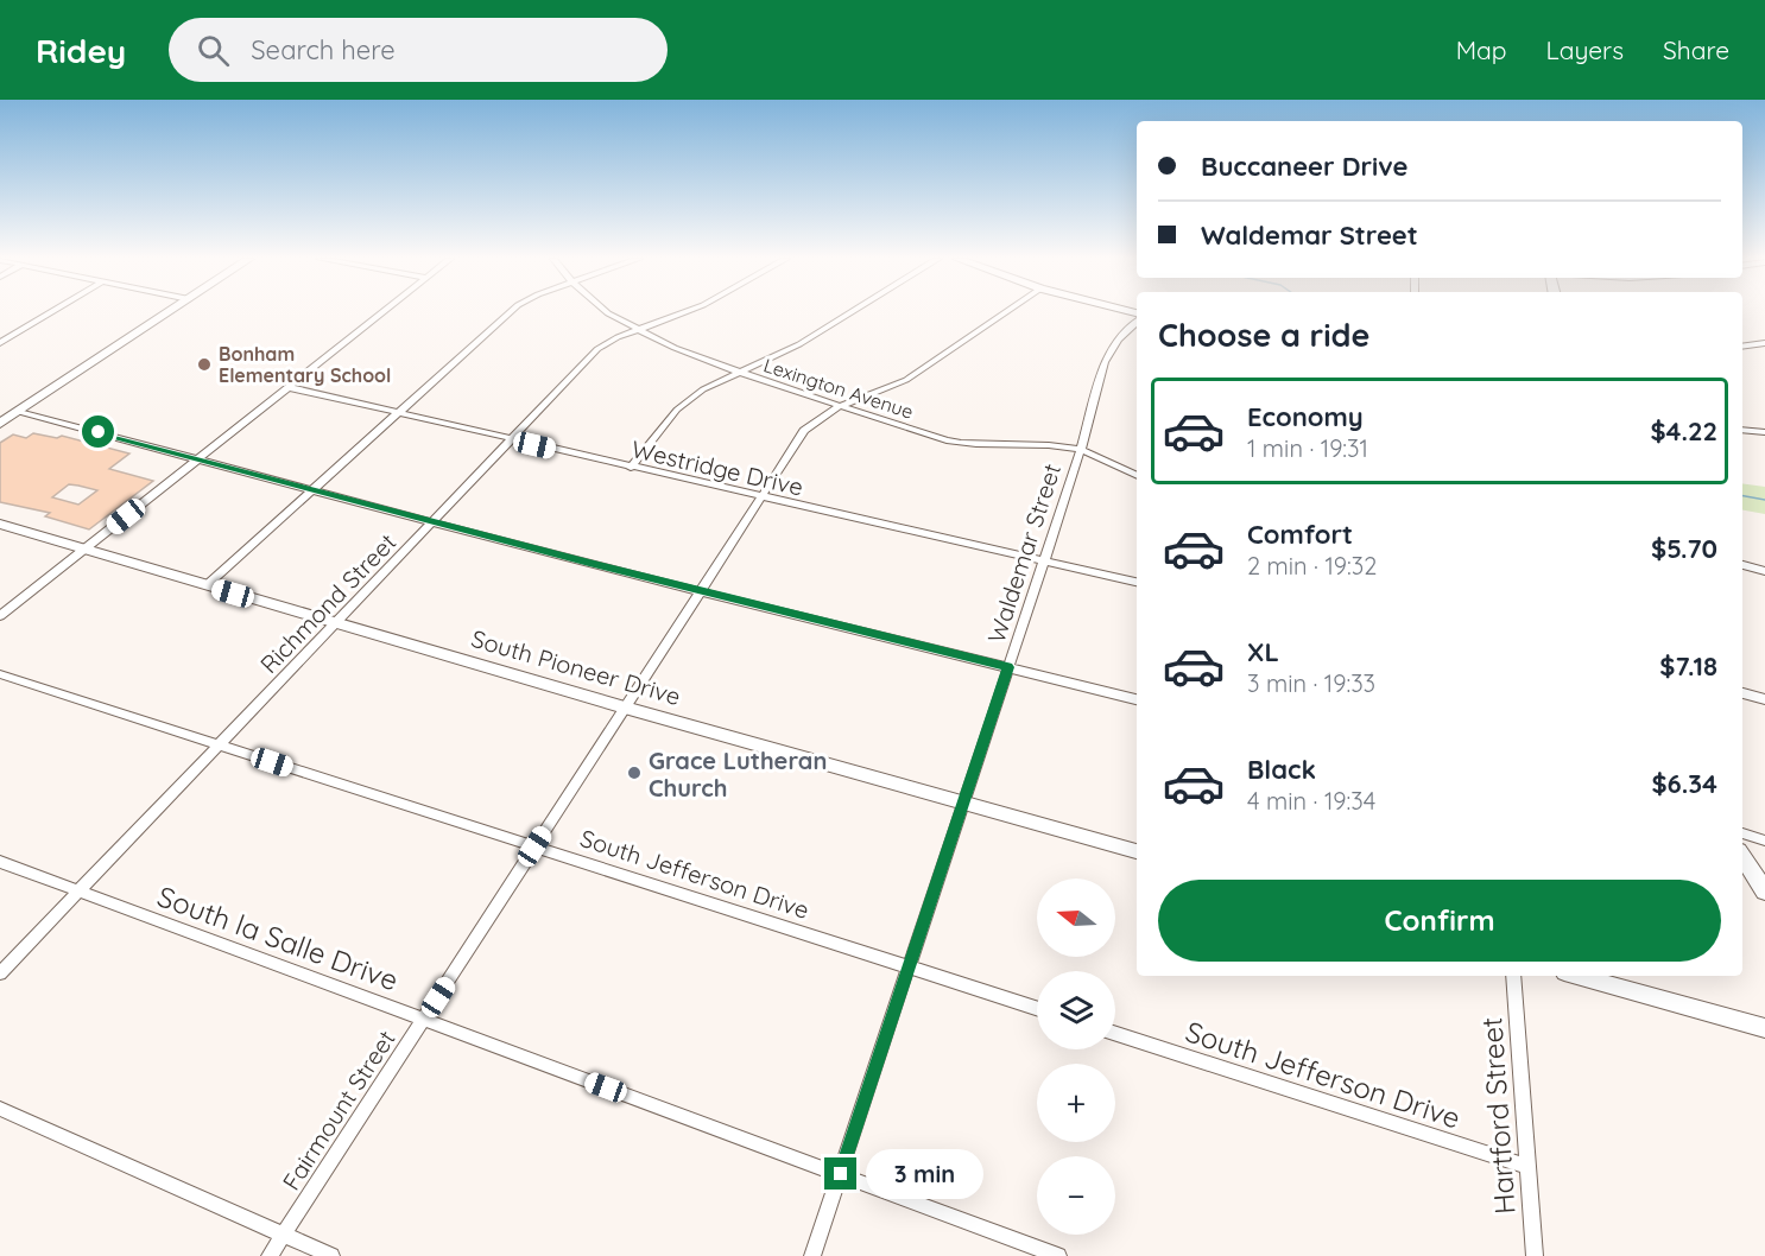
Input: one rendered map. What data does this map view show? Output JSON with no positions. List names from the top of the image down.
{
  "streets": {
    "street": [
      "Lexington Avenue",
      "Westridge Drive",
      "Waldemar Street",
      "Richmond Street",
      "South Pioneer Drive",
      "South Jefferson Drive",
      "South la Salle Drive",
      "Fairmount Street",
      "Hartford Street"
    ]
  },
  "crossings": [
    ["Lexington Avenue", "Waldemar Street"],
    ["Lexington Avenue", "Richmond Street"],
    ["Lexington Avenue", "Fairmount Street"],
    ["Westridge Drive", "Waldemar Street"],
    ["Westridge Drive", "Richmond Street"],
    ["Westridge Drive", "Fairmount Street"],
    ["Waldemar Street", "South Pioneer Drive"],
    ["Waldemar Street", "South Jefferson Drive"],
    ["Waldemar Street", "South la Salle Drive"],
    ["Richmond Street", "South Pioneer Drive"],
    ["Richmond Street", "South Jefferson Drive"],
    ["Richmond Street", "South la Salle Drive"],
    ["South Pioneer Drive", "Fairmount Street"],
    ["South Jefferson Drive", "Fairmount Street"],
    ["South Jefferson Drive", "Hartford Street"],
    ["South la Salle Drive", "Fairmount Street"]
  ],
  "places": ["Bonham Elementary School", "Grace Lutheran Church"],
  "north": "left",
  "page": {
    "header": "Ridey",
    "search": "Search here",
    "nav": ["Map", "Layers", "Share"],
    "banner": ["Buccaneer Drive", "Waldemar Street"],
    "heading": "Choose a ride",
    "list": [
      {
        "name": "Economy",
        "note": "1 min · 19:31",
        "value": "$4.22"
      },
      {
        "name": "Comfort",
        "note": "2 min · 19:32",
        "value": "$5.70"
      },
      {
        "name": "XL",
        "note": "3 min · 19:33",
        "value": "$7.18"
      },
      {
        "name": "Black",
        "note": "4 min · 19:34",
        "value": "$6.34"
      }
    ],
    "buttons": "Confirm",
    "map_buttons": ["+", "−"],
    "bubble": "3 min"
  }
}
